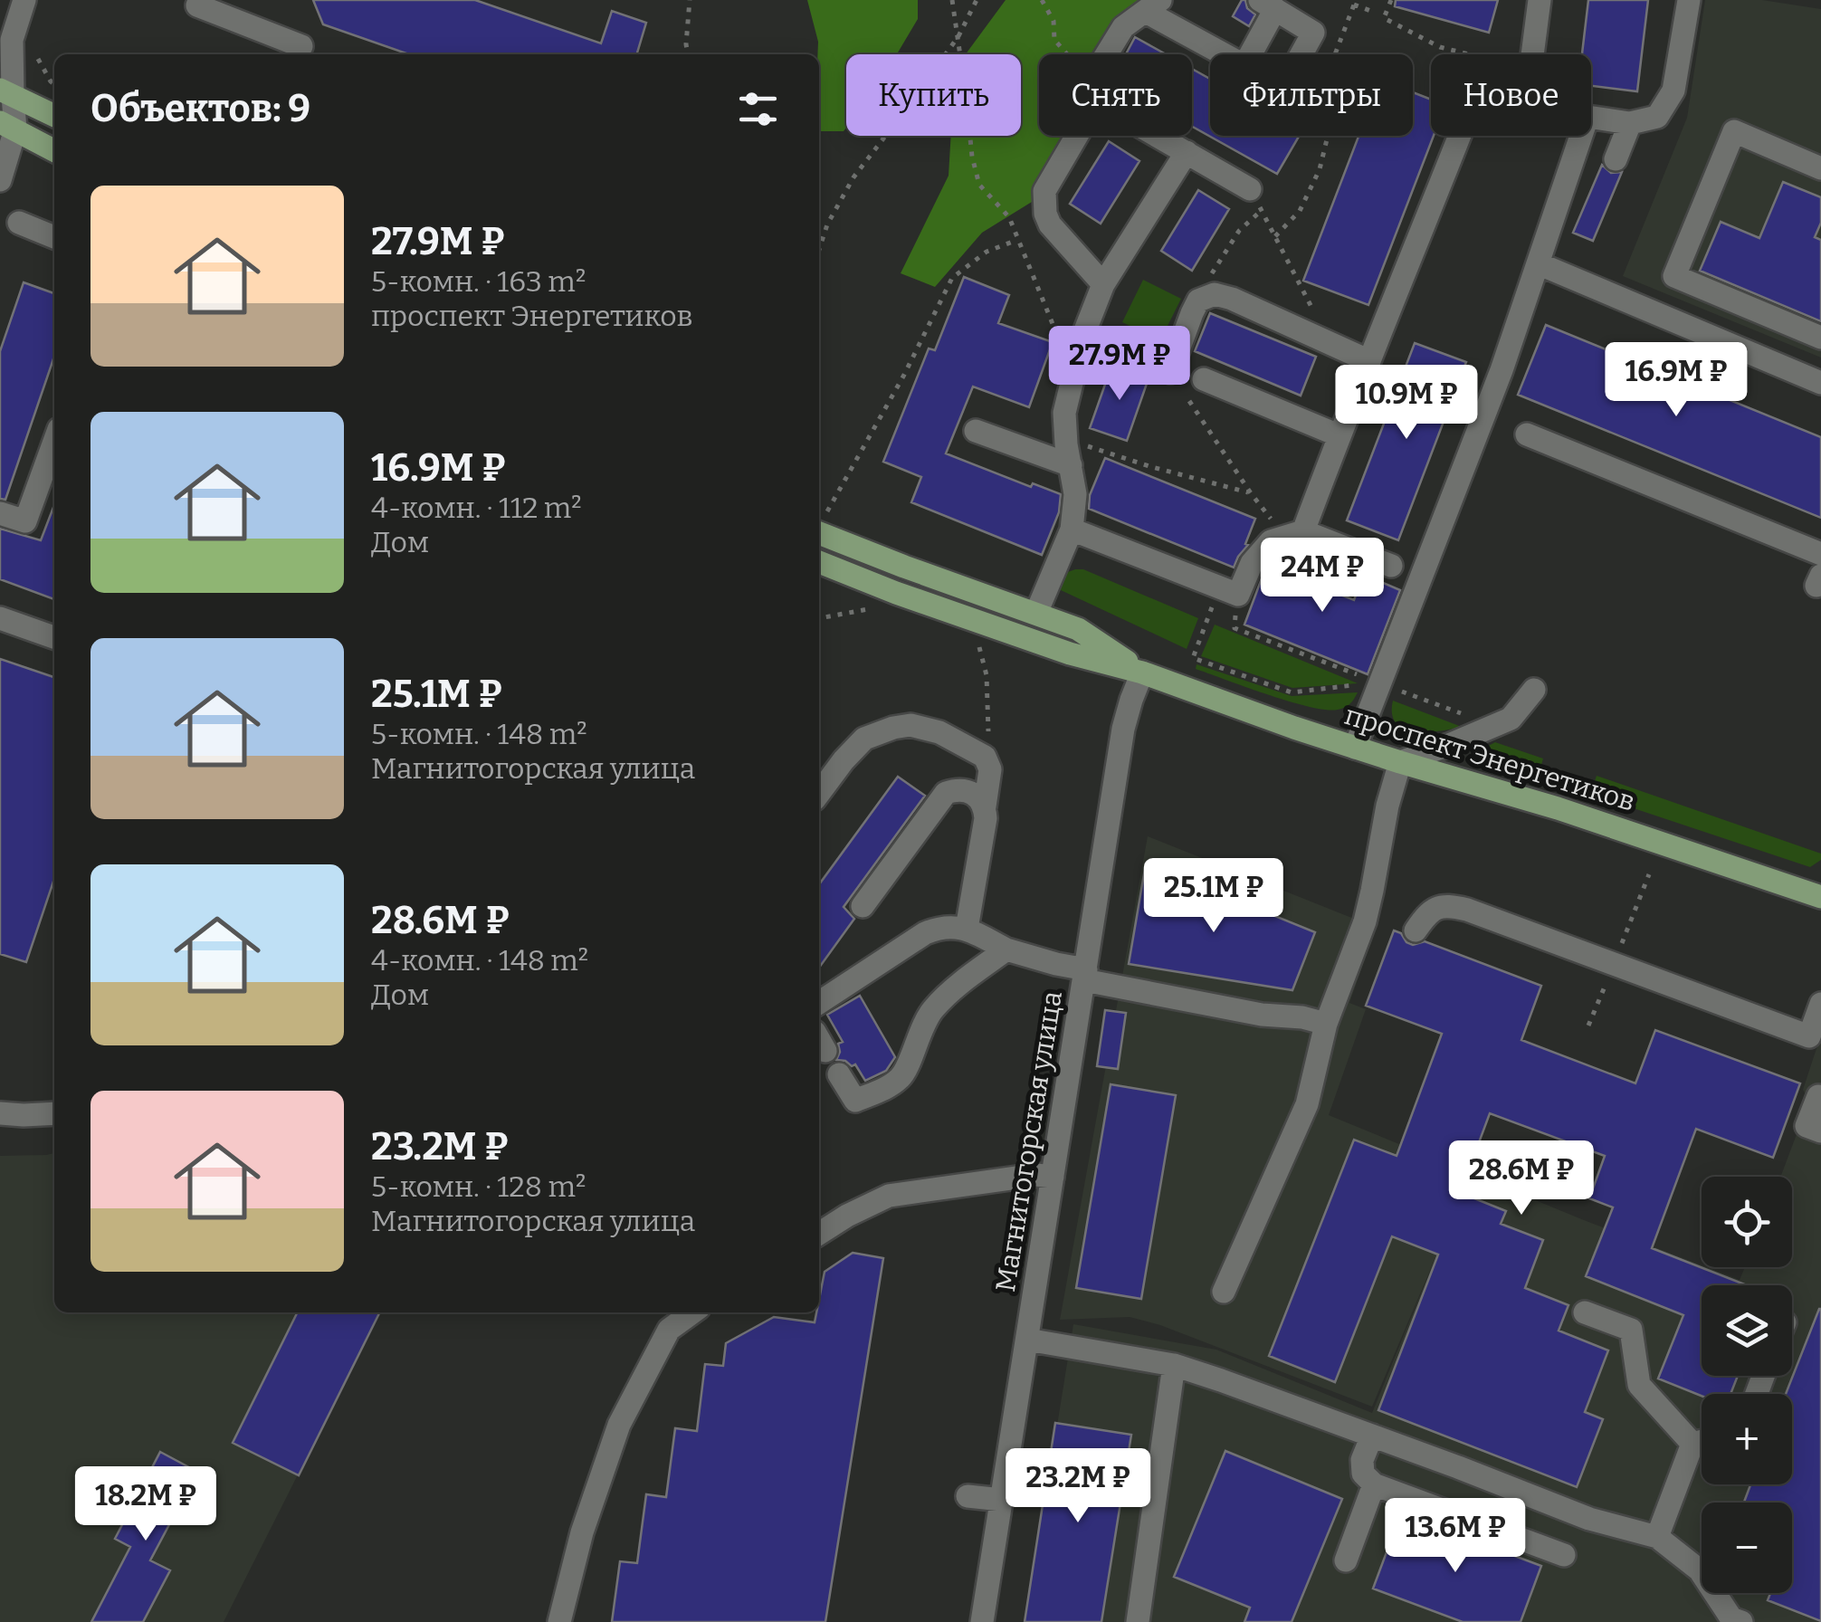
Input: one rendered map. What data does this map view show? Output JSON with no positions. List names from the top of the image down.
{
  "streets": {
    "main road": ["проспект Энергетиков"],
    "street": ["Магнитогорская улица"]
  },
  "crossings": [
    ["проспект Энергетиков", "Магнитогорская улица"]
  ],
  "page": {
    "chip": [
      "Купить",
      "Снять",
      "Фильтры",
      "Новое"
    ],
    "heading": "Объектов: 9",
    "list": [
      {
        "name": "27.9M ₽",
        "note": "5-комн. · 163 m² · проспект Энергетиков"
      },
      {
        "name": "16.9M ₽",
        "note": "4-комн. · 112 m² · Дом"
      },
      {
        "name": "25.1M ₽",
        "note": "5-комн. · 148 m² · Магнитогорская улица"
      },
      {
        "name": "28.6M ₽",
        "note": "4-комн. · 148 m² · Дом"
      },
      {
        "name": "23.2M ₽",
        "note": "5-комн. · 128 m² · Магнитогорская улица"
      }
    ],
    "price": [
      "27.9M ₽",
      "16.9M ₽",
      "10.9M ₽",
      "24M ₽",
      "25.1M ₽",
      "28.6M ₽",
      "23.2M ₽",
      "18.2M ₽",
      "13.6M ₽"
    ],
    "map_buttons": ["+", "−"]
  }
}
